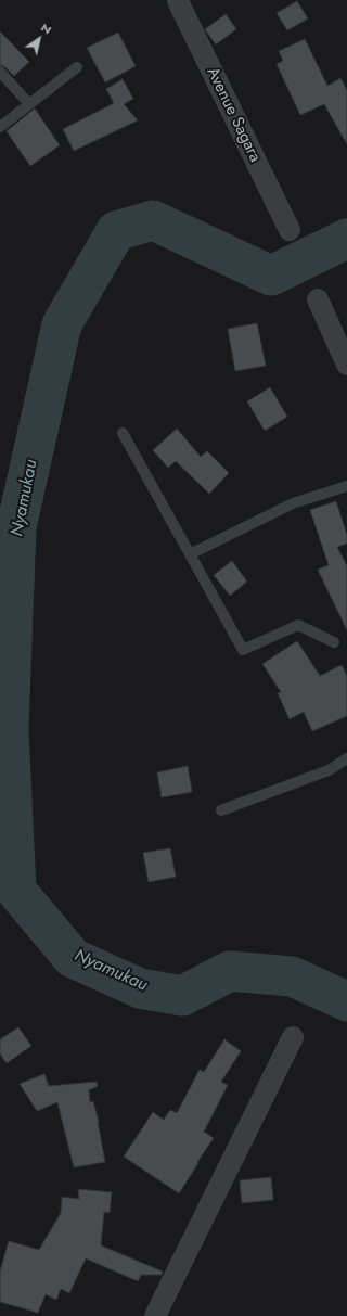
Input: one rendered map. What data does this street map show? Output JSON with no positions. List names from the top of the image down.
{
  "streets": {
    "street": ["Avenue Sagara"]
  },
  "water": ["Nyamukau"],
  "north": "top right"
}
